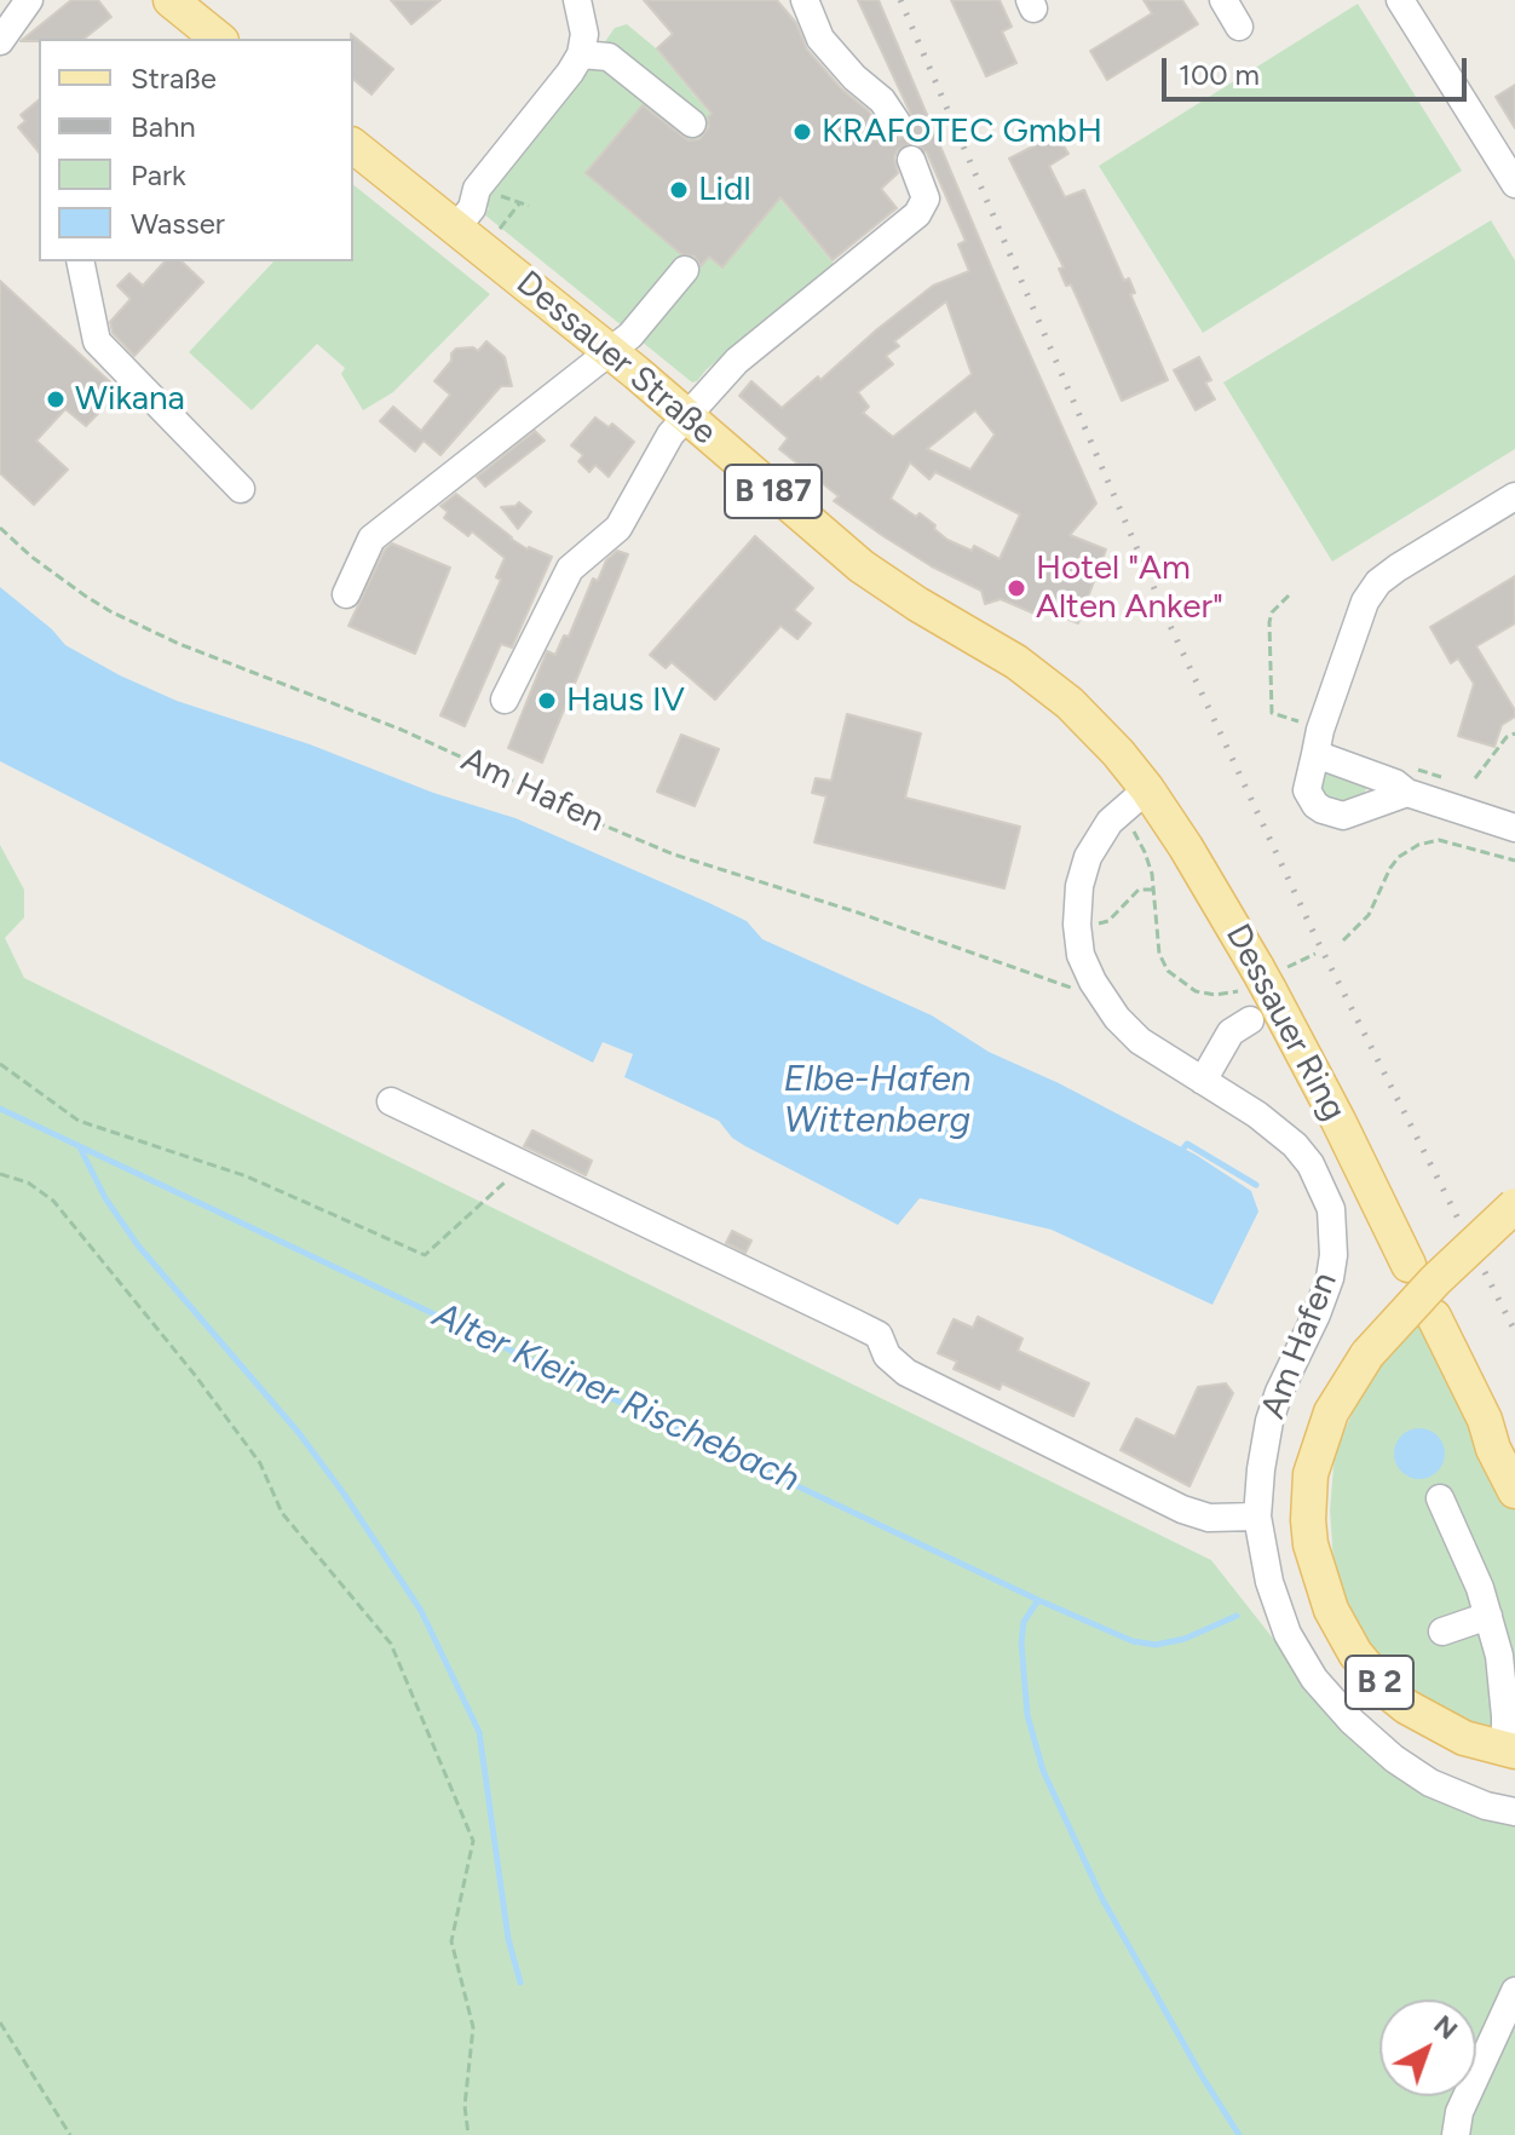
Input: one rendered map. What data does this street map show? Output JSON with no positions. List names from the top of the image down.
{
  "streets": {
    "main road": [
      "Dessauer Straße",
      "B 187",
      "Dessauer Ring",
      "B 2"
    ],
    "street": ["Am Hafen"]
  },
  "crossings": [
    ["Dessauer Straße", "Am Hafen"],
    ["Dessauer Straße", "Dessauer Ring"],
    ["Am Hafen", "Dessauer Ring"]
  ],
  "water": ["Elbe-Hafen Wittenberg", "Alter Kleiner Rischebach"],
  "places": [
    "KRAFOTEC GmbH",
    "Lidl",
    "Wikana",
    "Hotel \"Am Alten Anker\"",
    "Haus IV"
  ],
  "legend": [
    "Straße",
    "Bahn",
    "Park",
    "Wasser"
  ],
  "scale_bar": "100 m",
  "north": "top right"
}
